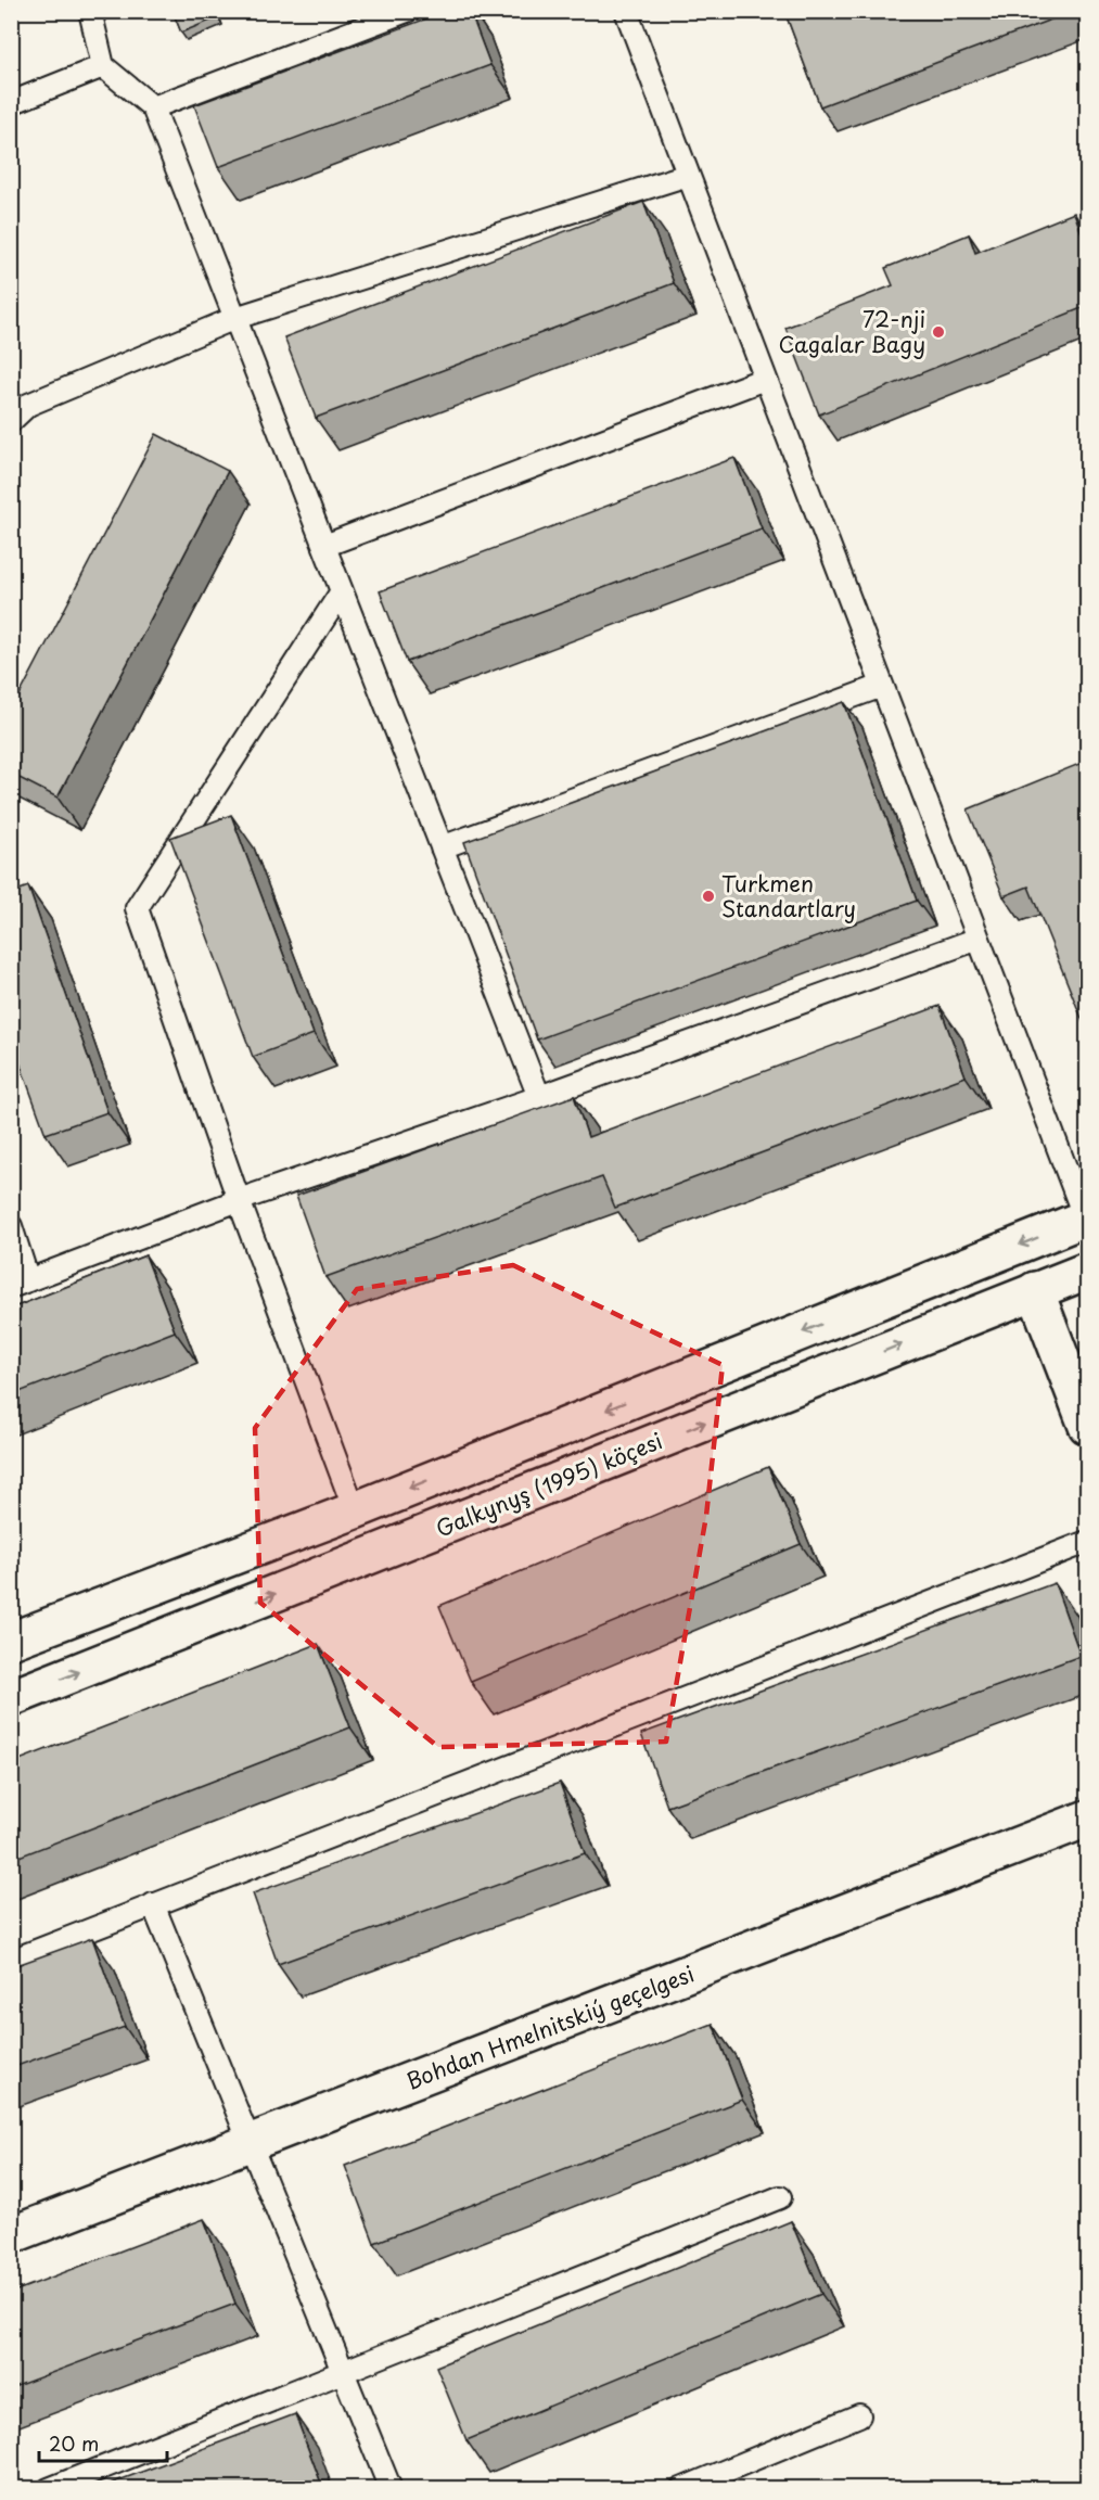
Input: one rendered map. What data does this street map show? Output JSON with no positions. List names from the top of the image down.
{
  "streets": {
    "main road": ["Galkynyş (1995) köçesi", "Bohdan Hmelnitskiý geçelgesi"]
  },
  "places": ["72-nji Cagalar Bagy", "Turkmen Standartlary"],
  "scale_bar": "20 m"
}
